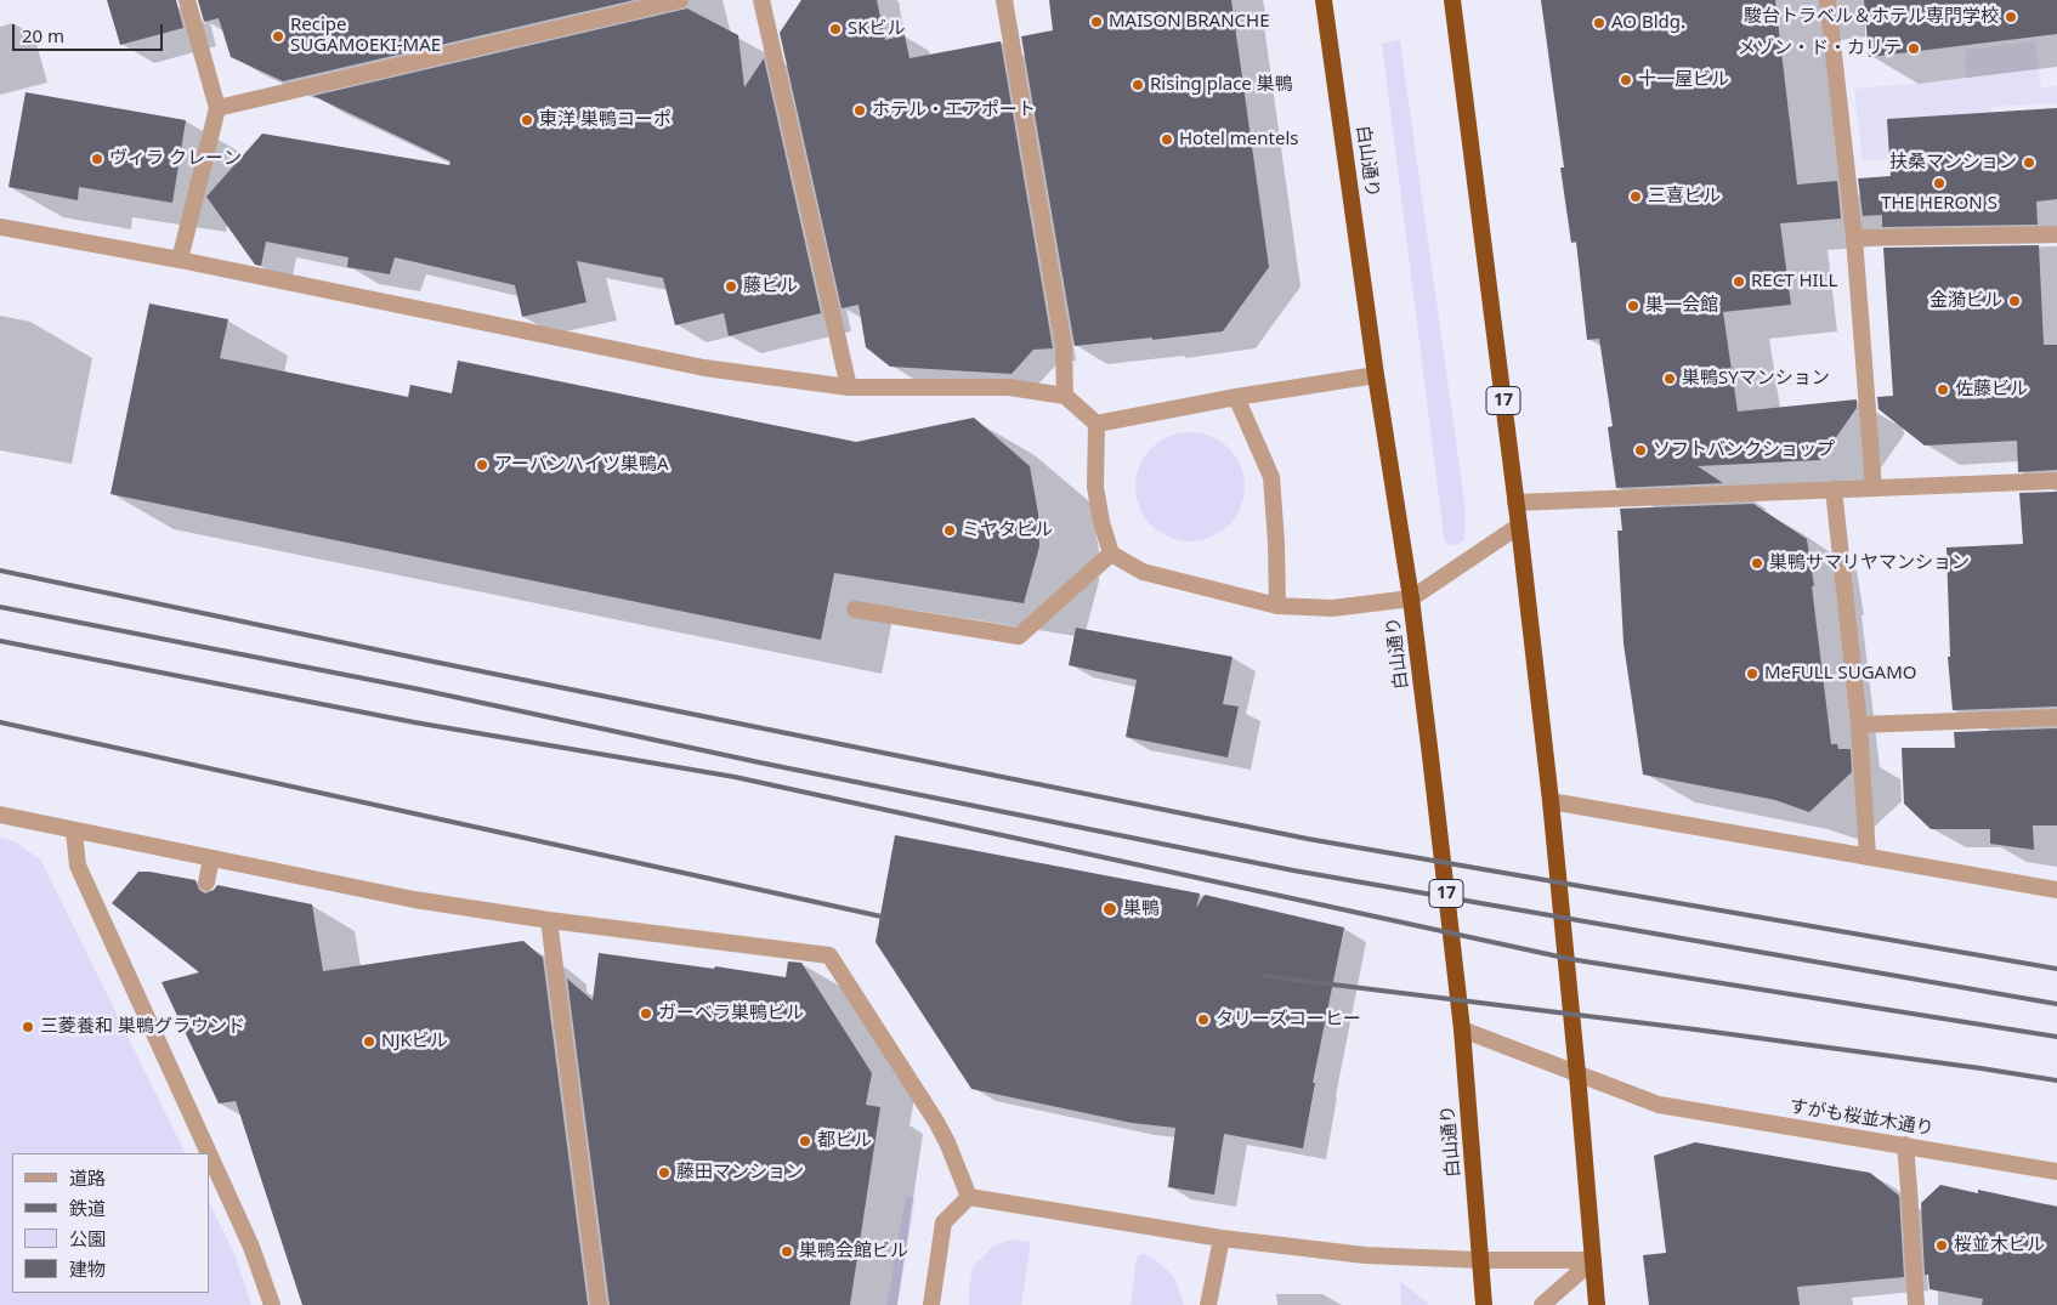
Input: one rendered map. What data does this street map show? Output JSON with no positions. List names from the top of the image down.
{
  "streets": {
    "highway": ["白山通り", "17"],
    "street": ["すがも桜並木通り"]
  },
  "crossings": [
    ["白山通り", "すがも桜並木通り"],
    ["17", "すがも桜並木通り"]
  ],
  "places": [
    "駿台トラベル＆ホテル専門学校",
    "MAISON BRANCHE",
    "AO Bldg.",
    "SKビル",
    "Recipe SUGAMOEKI-MAE",
    "メゾン・ド・カリテ",
    "十一屋ビル",
    "Rising place 巣鴨",
    "ホテル・エアポート",
    "東洋 巣鴨コーポ",
    "Hotel mentels",
    "ヴィラ クレーン",
    "扶桑マンション",
    "THE HERON S",
    "三喜ビル",
    "RECT HILL",
    "藤ビル",
    "金漪ビル",
    "巣一会館",
    "巣鴨SYマンション",
    "佐藤ビル",
    "ソフトバンクショップ",
    "アーバンハイツ巣鴨A",
    "ミヤタビル",
    "巣鴨サマリヤマンション",
    "MeFULL SUGAMO",
    "巣鴨",
    "ガーベラ巣鴨ビル",
    "タリーズコーヒー",
    "三菱養和 巣鴨グラウンド",
    "NJKビル",
    "都ビル",
    "藤田マンション",
    "桜並木ビル",
    "巣鴨会館ビル"
  ],
  "legend": [
    "道路",
    "鉄道",
    "公園",
    "建物"
  ],
  "scale_bar": "20 m"
}
